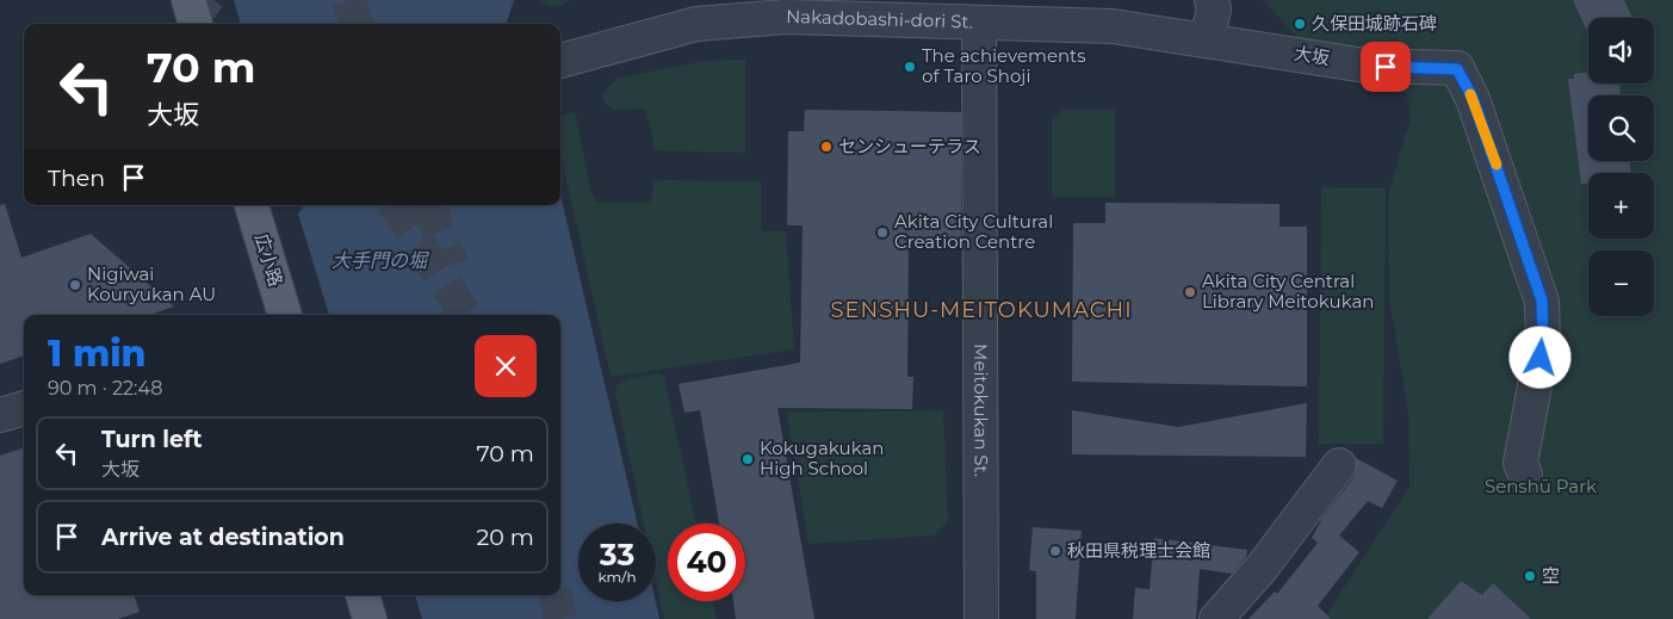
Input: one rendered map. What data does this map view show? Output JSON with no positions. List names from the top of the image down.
{
  "streets": {
    "main road": ["広小路"],
    "street": ["Nakadobashi-dori St.", "大坂", "Meitokukan St."]
  },
  "crossings": [
    ["Nakadobashi-dori St.", "大坂"],
    ["Nakadobashi-dori St.", "Meitokukan St."]
  ],
  "districts": ["SENSHU-MEITOKUMACHI"],
  "water": ["大手門の堀"],
  "parks": ["Senshū Park"],
  "places": [
    "久保田城跡石碑",
    "The achievements of Taro Shoji",
    "センシューテラス",
    "Akita City Cultural Creation Centre",
    "Nigiwai Kouryukan AU",
    "Akita City Central Library Meitokukan",
    "Kokugakukan High School",
    "秋田県税理士会館",
    "空"
  ],
  "page": {
    "map_buttons": ["+", "−"],
    "turn": ["70 m", "大坂"],
    "then": "Then",
    "heading": ["1 min", "90 m · 22:48"],
    "list": [
      {
        "name": "Turn left",
        "note": "大坂",
        "value": "70 m"
      },
      {
        "name": "Arrive at destination",
        "value": "20 m"
      }
    ],
    "speed": "33 km/h",
    "limit": "40"
  }
}
